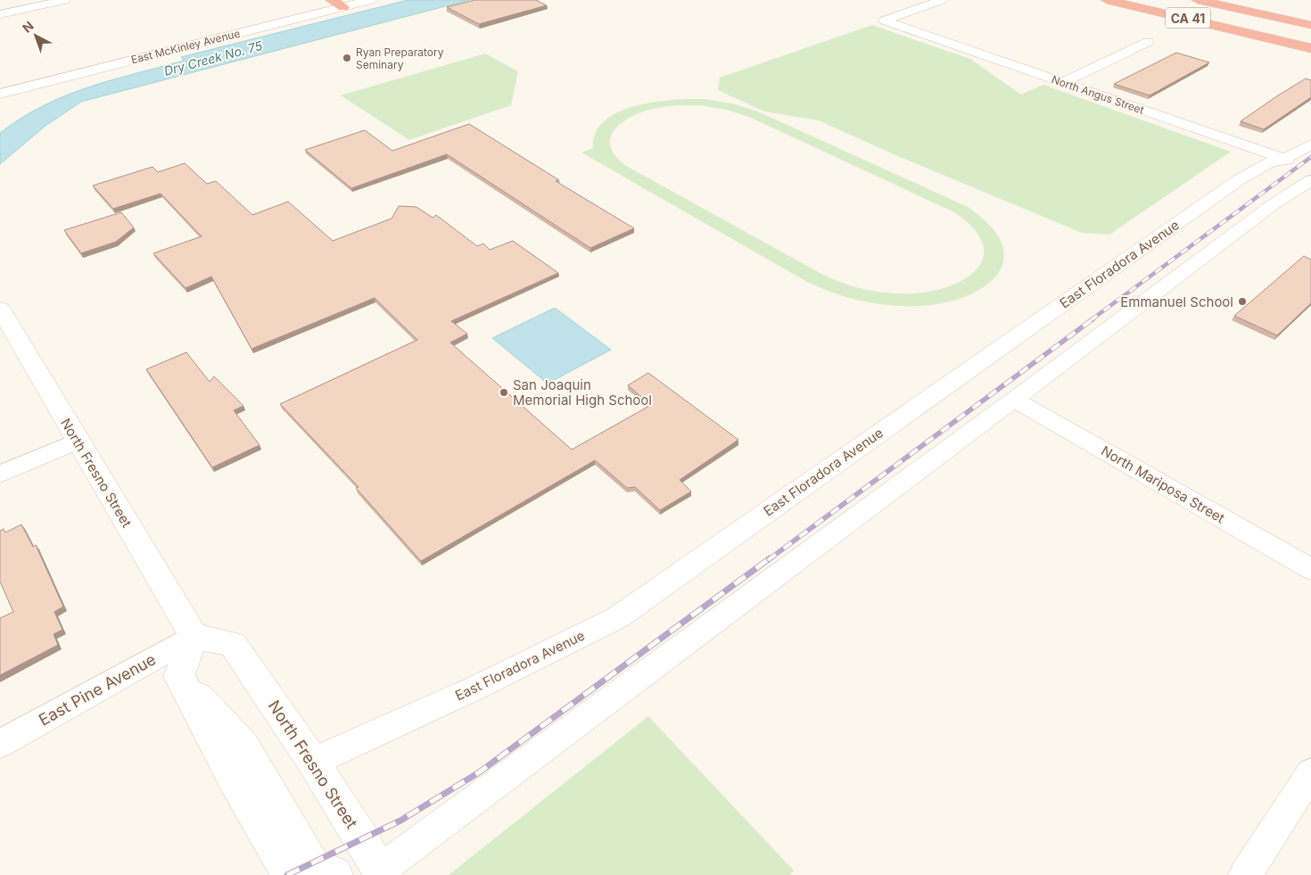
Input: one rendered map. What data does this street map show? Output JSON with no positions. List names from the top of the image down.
{
  "streets": {
    "highway": ["CA 41"],
    "main road": ["East McKinley Avenue", "North Fresno Street"],
    "street": [
      "North Angus Street",
      "East Floradora Avenue",
      "North Mariposa Street",
      "East Pine Avenue"
    ]
  },
  "crossings": [
    ["North Angus Street", "East Floradora Avenue"],
    ["East Floradora Avenue", "North Fresno Street"],
    ["East Floradora Avenue", "North Mariposa Street"],
    ["North Fresno Street", "East Pine Avenue"]
  ],
  "water": ["Dry Creek No. 75"],
  "places": ["Ryan Preparatory Seminary", "Emmanuel School", "San Joaquin Memorial High School"],
  "north": "top left"
}
